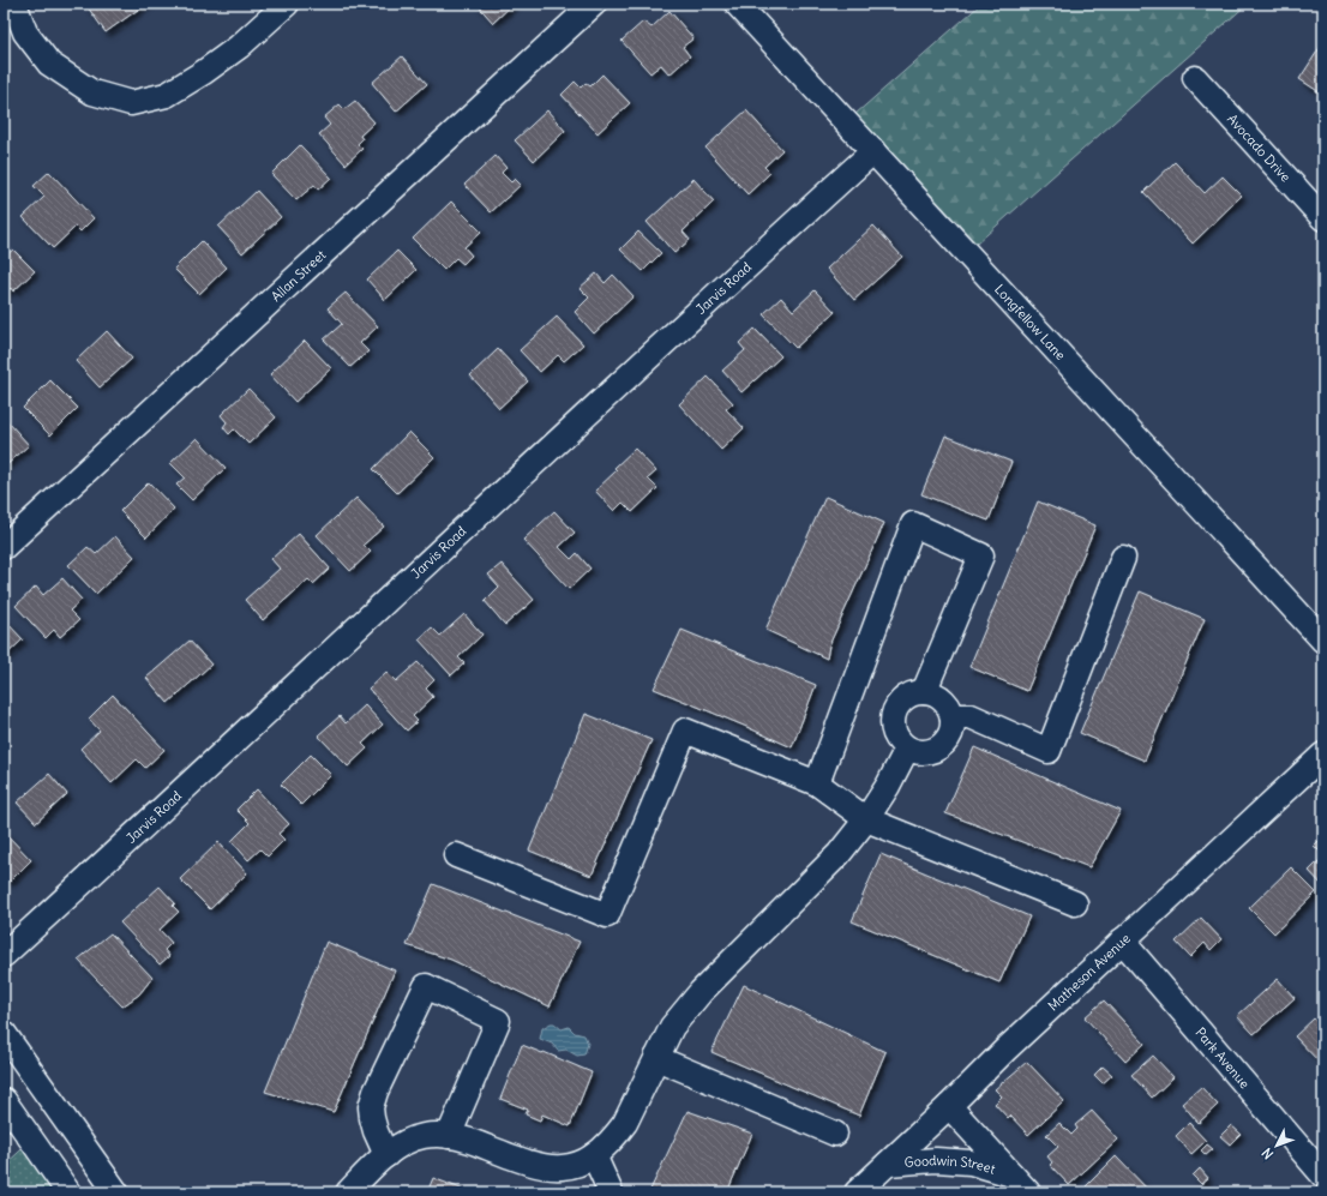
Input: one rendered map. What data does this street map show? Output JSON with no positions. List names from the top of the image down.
{
  "streets": {
    "street": [
      "Avocado Drive",
      "Allan Street",
      "Jarvis Road",
      "Longfellow Lane",
      "Matheson Avenue",
      "Park Avenue",
      "Goodwin Street"
    ]
  },
  "crossings": [
    ["Jarvis Road", "Longfellow Lane"],
    ["Matheson Avenue", "Park Avenue"],
    ["Matheson Avenue", "Goodwin Street"]
  ],
  "north": "bottom left"
}
